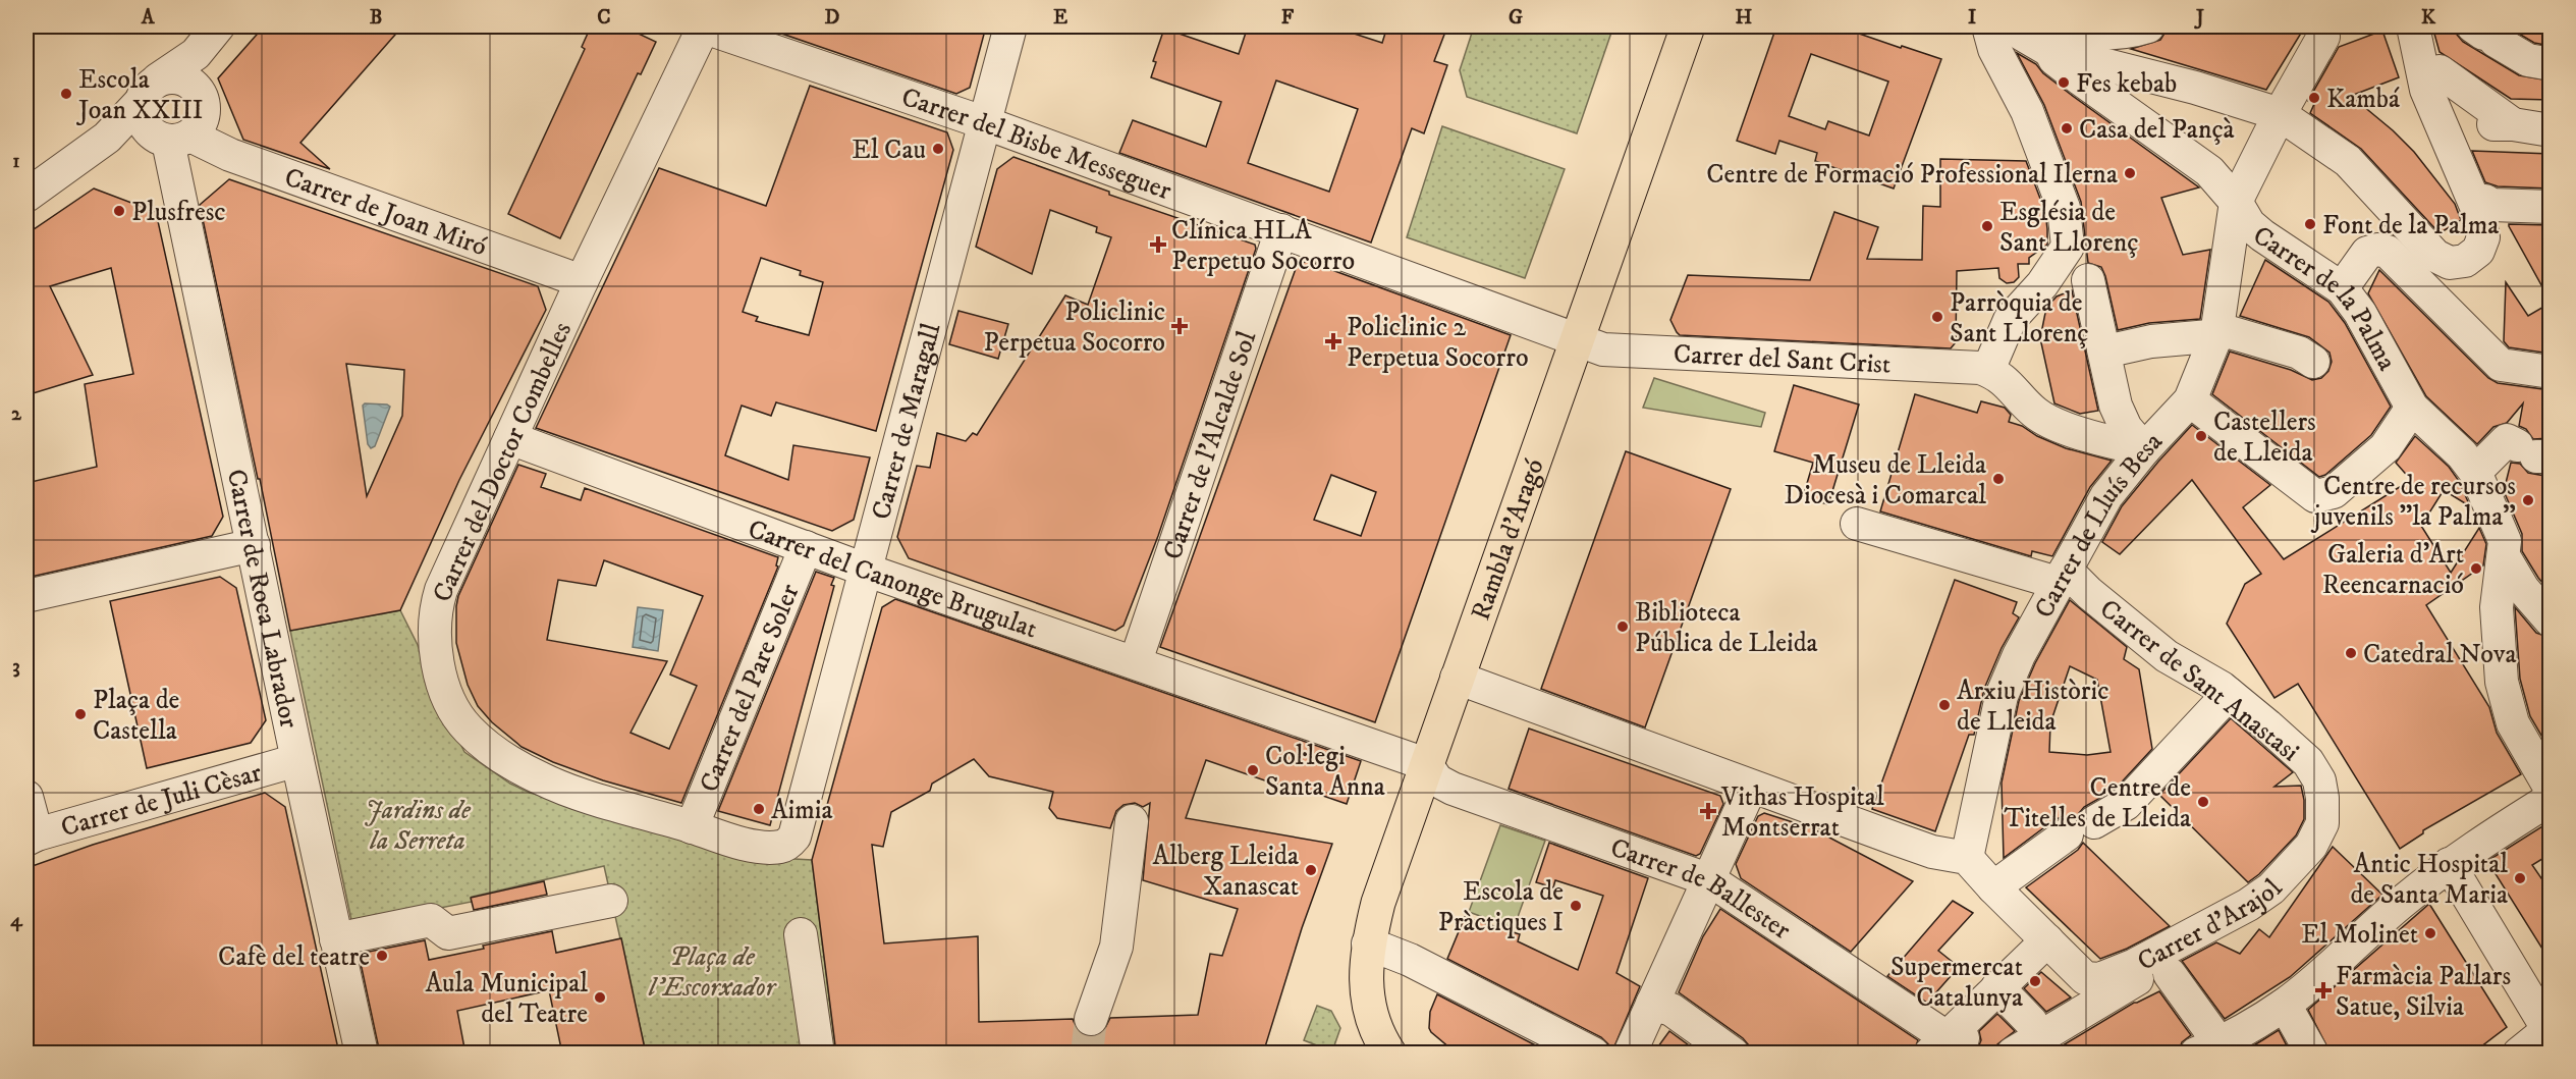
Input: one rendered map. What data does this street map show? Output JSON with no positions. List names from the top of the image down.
{
  "streets": {
    "main road": ["Rambla d'Aragó"],
    "street": [
      "Carrer del Bisbe Messeguer",
      "Carrer de Joan Miró",
      "Carrer de la Palma",
      "Carrer del Sant Crist",
      "Carrer de Maragall",
      "Carrer de l'Alcalde Sol",
      "Carrer del Doctor Combelles",
      "Carrer de Lluís Besa",
      "Carrer del Canonge Brugulat",
      "Carrer de Roca Labrador",
      "Carrer de Sant Anastasi",
      "Carrer del Pare Soler",
      "Carrer de Juli Cèsar",
      "Carrer de Ballester",
      "Carrer d'Arajol"
    ]
  },
  "crossings": [
    ["Carrer del Bisbe Messeguer", "Carrer del Sant Crist"],
    ["Carrer del Bisbe Messeguer", "Carrer de Maragall"],
    ["Carrer del Bisbe Messeguer", "Carrer de l'Alcalde Sol"],
    ["Carrer del Bisbe Messeguer", "Carrer del Doctor Combelles"],
    ["Carrer del Bisbe Messeguer", "Rambla d'Aragó"],
    ["Carrer de Joan Miró", "Carrer del Doctor Combelles"],
    ["Carrer de Joan Miró", "Carrer de Roca Labrador"],
    ["Carrer de la Palma", "Carrer de Lluís Besa"],
    ["Carrer del Sant Crist", "Rambla d'Aragó"],
    ["Carrer de Maragall", "Carrer del Doctor Combelles"],
    ["Carrer de Maragall", "Carrer del Canonge Brugulat"],
    ["Carrer de l'Alcalde Sol", "Carrer del Canonge Brugulat"],
    ["Carrer del Doctor Combelles", "Carrer del Canonge Brugulat"],
    ["Carrer del Doctor Combelles", "Carrer del Pare Soler"],
    ["Carrer de Lluís Besa", "Carrer de Sant Anastasi"],
    ["Rambla d'Aragó", "Carrer del Canonge Brugulat"],
    ["Rambla d'Aragó", "Carrer de Ballester"],
    ["Carrer del Canonge Brugulat", "Carrer del Pare Soler"],
    ["Carrer del Canonge Brugulat", "Carrer de Ballester"],
    ["Carrer de Roca Labrador", "Carrer de Juli Cèsar"],
    ["Carrer de Sant Anastasi", "Carrer d'Arajol"]
  ],
  "parks": ["Jardins de la Serreta", "Plaça de l'Escorxador"],
  "places": {
    "other": [
      "Fes kebab",
      "Escola Joan XXIII",
      "Kambá",
      "Casa del Pançà",
      "El Cau",
      "Centre de Formació Professional Ilerna",
      "Plusfresc",
      "Font de la Palma",
      "Església de Sant Llorenç",
      "Parròquia de Sant Llorenç",
      "Castellers de Lleida",
      "Museu de Lleida Diocesà i Comarcal",
      "Centre de recursos juvenils \"la Palma\"",
      "Galeria d'Art Reencarnació",
      "Biblioteca Pública de Lleida",
      "Catedral Nova",
      "Arxiu Històric de Lleida",
      "Plaça de Castella",
      "Col·legi Santa Anna",
      "Centre de Titelles de Lleida",
      "Aimia",
      "Alberg Lleida Xanascat",
      "Antic Hospital de Santa Maria",
      "Escola de Pràctiques I",
      "El Molinet",
      "Cafè del teatre",
      "Supermercat Catalunya",
      "Aula Municipal del Teatre"
    ],
    "health": [
      "Clínica HLA Perpetuo Socorro",
      "Policlinic Perpetua Socorro",
      "Policlinic 2 Perpetua Socorro",
      "Vithas Hospital Montserrat",
      "Farmàcia Pallars Satue, Silvia"
    ]
  },
  "grid": {
    "columns": [
      "A",
      "B",
      "C",
      "D",
      "E",
      "F",
      "G",
      "H",
      "I",
      "J",
      "K"
    ],
    "rows": [
      "1",
      "2",
      "3",
      "4"
    ]
  }
}
